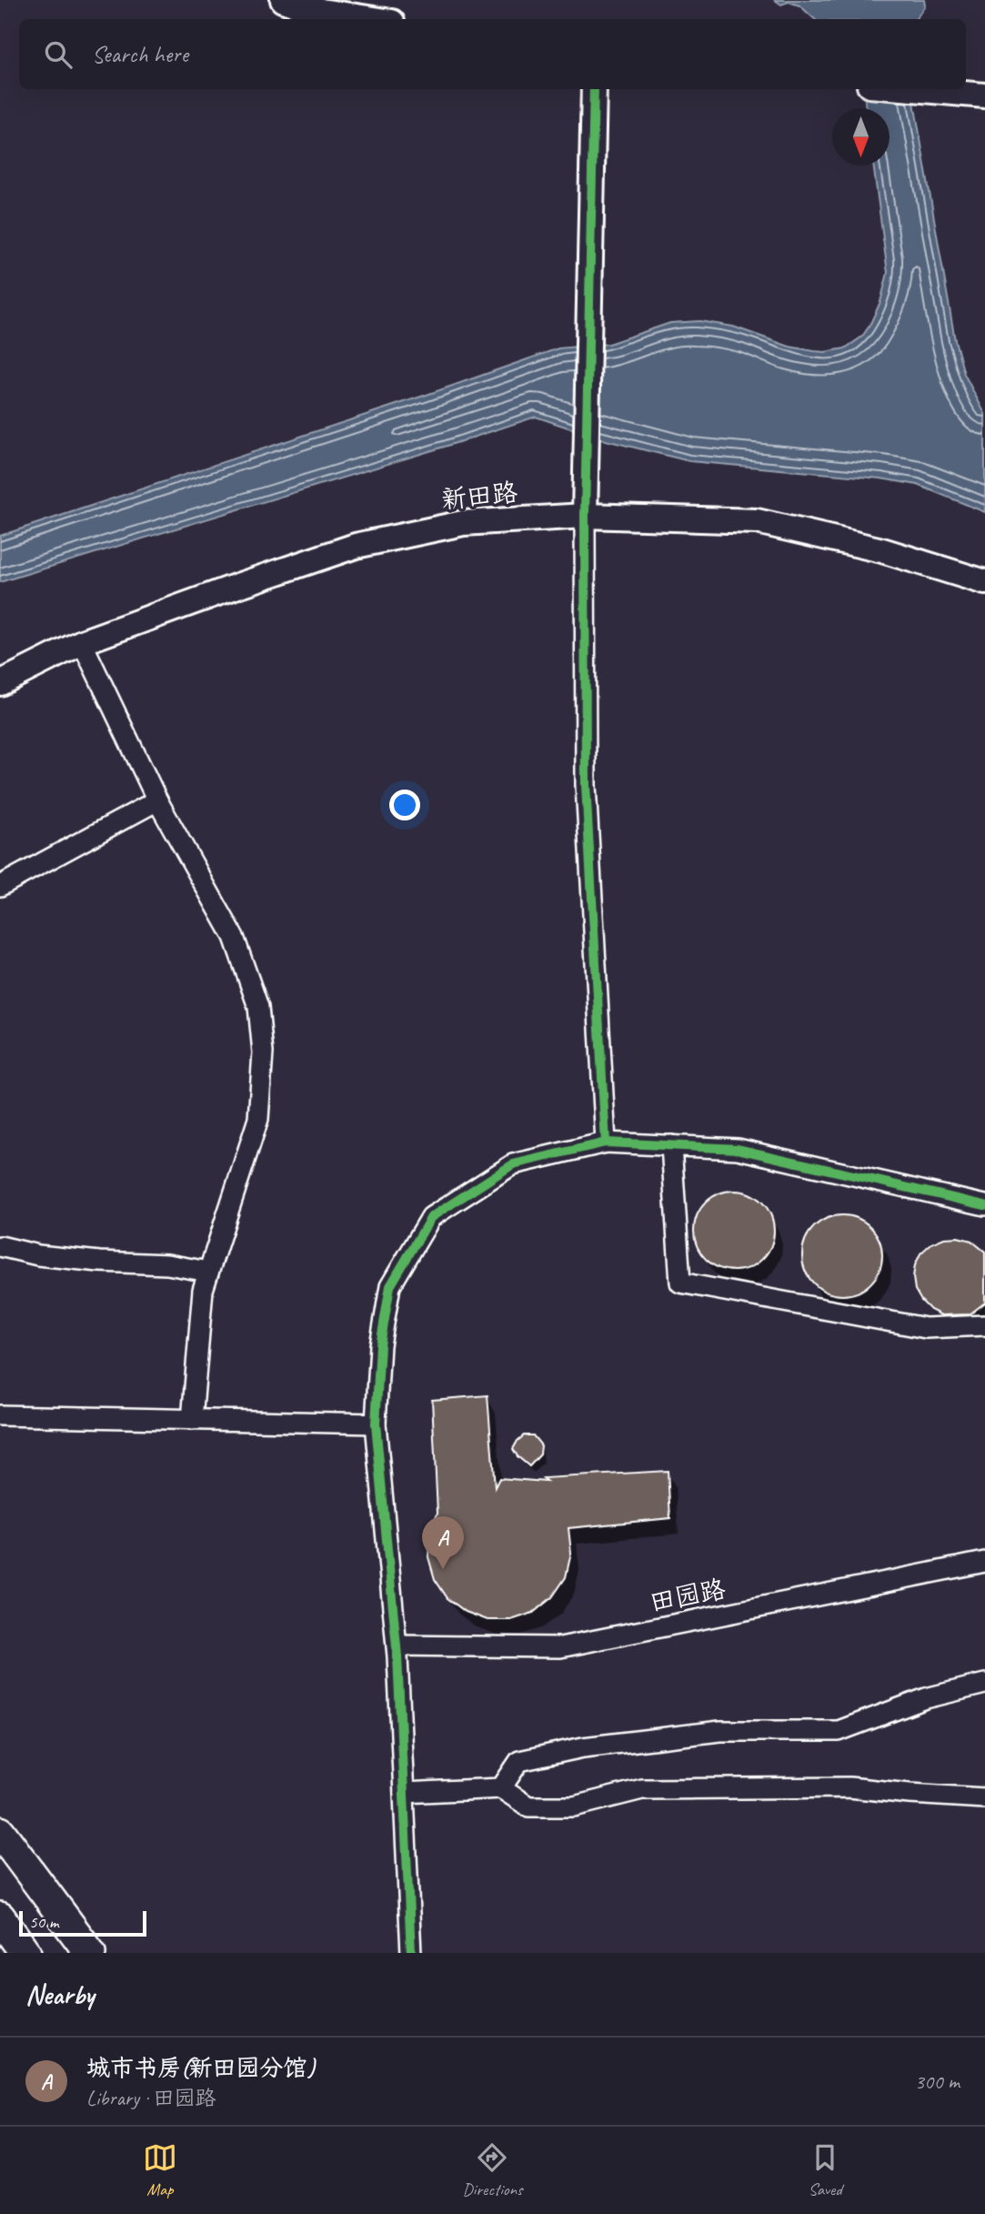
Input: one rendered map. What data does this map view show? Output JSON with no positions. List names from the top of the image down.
{
  "streets": {
    "street": ["新田路", "田园路"]
  },
  "scale_bar": "50 m",
  "north": "bottom",
  "page": {
    "search": "Search here",
    "pins": "A",
    "scale": "50 m",
    "heading": "Nearby",
    "list": [
      {
        "mark": "A",
        "name": "城市书房(新田园分馆)",
        "note": "Library · 田园路",
        "value": "300 m"
      }
    ],
    "nav": ["Map", "Directions", "Saved"]
  }
}
